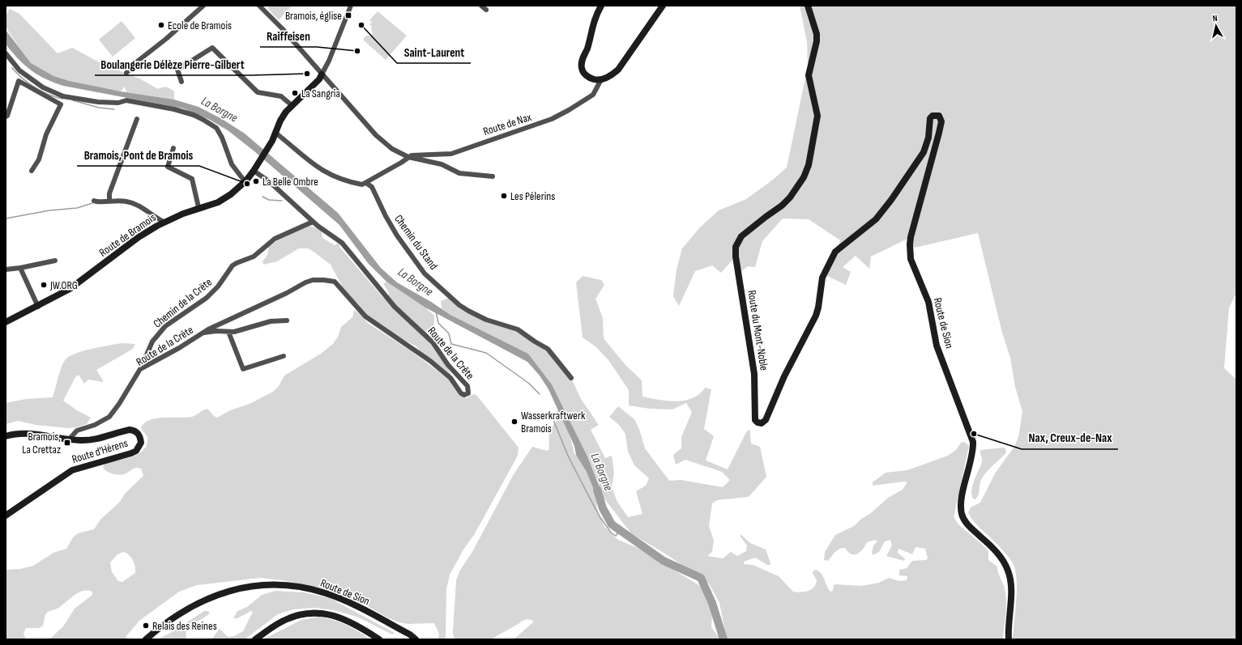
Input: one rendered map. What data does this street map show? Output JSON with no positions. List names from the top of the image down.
{
  "streets": {
    "street": [
      "Route de Nax",
      "Route de Bramois",
      "Chemin du Stand",
      "Chemin de la Crête",
      "Route de Sion",
      "Route du Mont-Noble",
      "Route de la Crête",
      "Route d'Hérens"
    ]
  },
  "crossings": [
    ["Route de Bramois", "Route de la Crête"],
    ["Chemin de la Crête", "Route de la Crête"],
    ["Route de Sion", "Route du Mont-Noble"],
    ["Route de la Crête", "Route d'Hérens"]
  ],
  "water": ["La Borgne"],
  "places": {
    "transit": ["Bramois, église", "Bramois, La Crettaz"],
    "other": [
      "Ecole de Bramois",
      "Saint-Laurent",
      "Raiffeisen",
      "Boulangerie Délèze Pierre-Gilbert",
      "La Sangria",
      "La Belle Ombre",
      "Bramois, Pont de Bramois",
      "Les Pélerins",
      "JW.ORG",
      "Wasserkraftwerk Bramois",
      "Nax, Creux-de-Nax",
      "Relais des Reines"
    ]
  },
  "north": "top"
}
